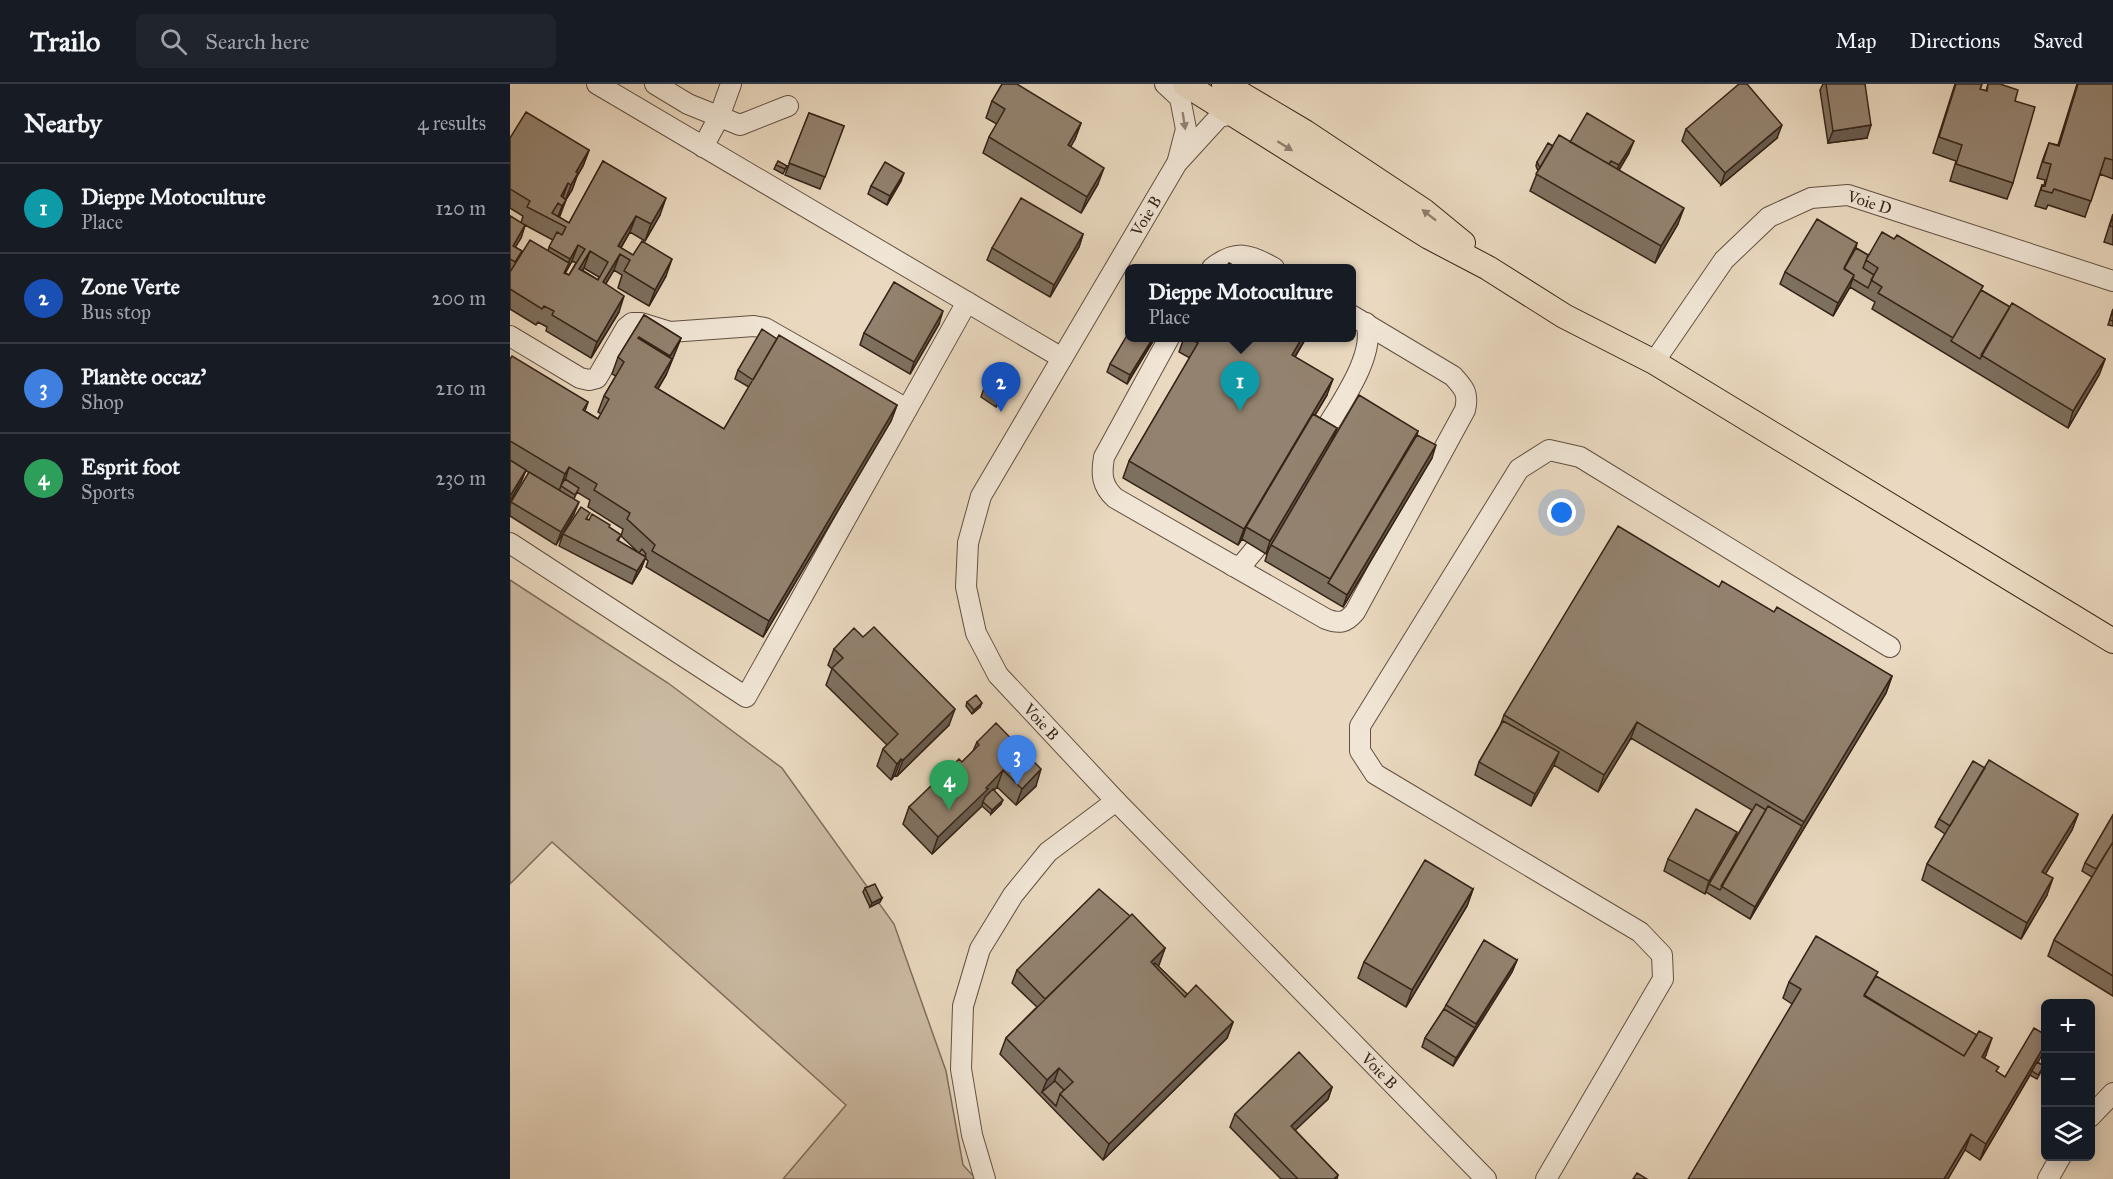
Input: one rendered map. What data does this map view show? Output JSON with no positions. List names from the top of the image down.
{
  "streets": {
    "lane": ["Voie D", "Voie B"]
  },
  "page": {
    "header": "Trailo",
    "search": "Search here",
    "nav": ["Map", "Directions", "Saved"],
    "heading": ["Nearby", "4 results"],
    "list": [
      {
        "mark": "1",
        "name": "Dieppe Motoculture",
        "note": "Place",
        "value": "120 m"
      },
      {
        "mark": "2",
        "name": "Zone Verte",
        "note": "Bus stop",
        "value": "200 m"
      },
      {
        "mark": "3",
        "name": "Planète occaz'",
        "note": "Shop",
        "value": "210 m"
      },
      {
        "mark": "4",
        "name": "Esprit foot",
        "note": "Sports",
        "value": "230 m"
      }
    ],
    "popup": ["Dieppe Motoculture", "Place"],
    "pins": [
      "1",
      "2",
      "3",
      "4"
    ],
    "map_buttons": ["+", "−"]
  }
}
